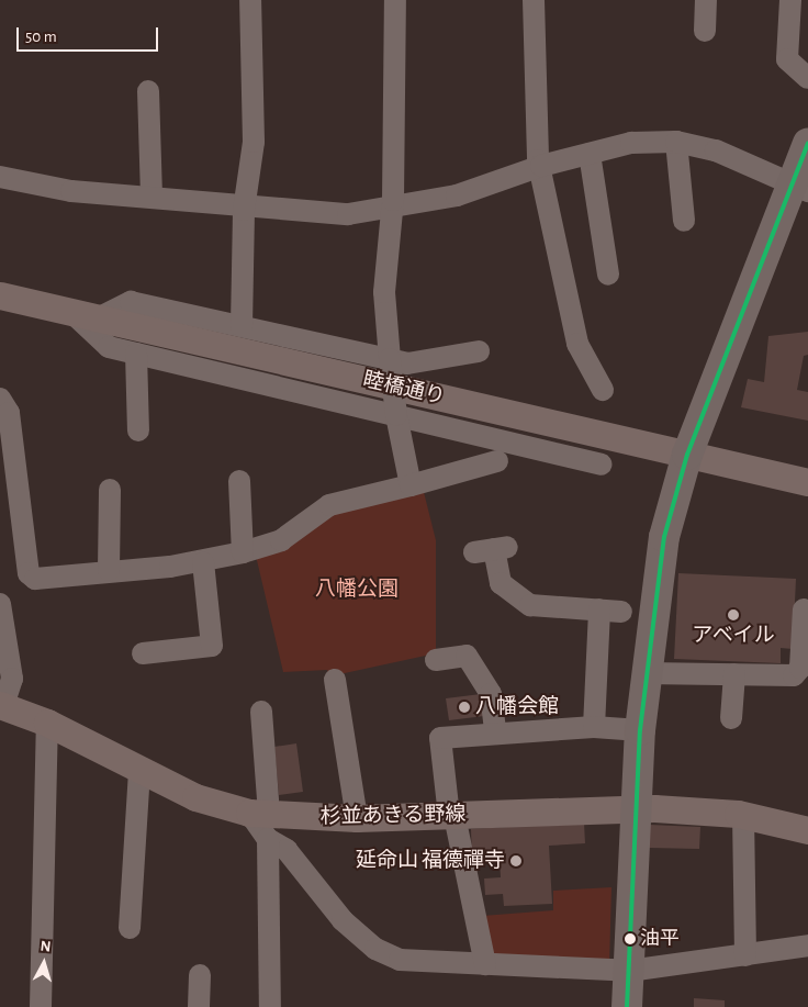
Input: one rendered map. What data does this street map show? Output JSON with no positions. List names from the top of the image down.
{
  "streets": {
    "main road": ["睦橋通り", "杉並あきる野線"]
  },
  "parks": ["八幡公園"],
  "places": [
    "アベイル",
    "八幡会館",
    "延命山 福德禪寺",
    "油平"
  ],
  "scale_bar": "50 m",
  "north": "top"
}
